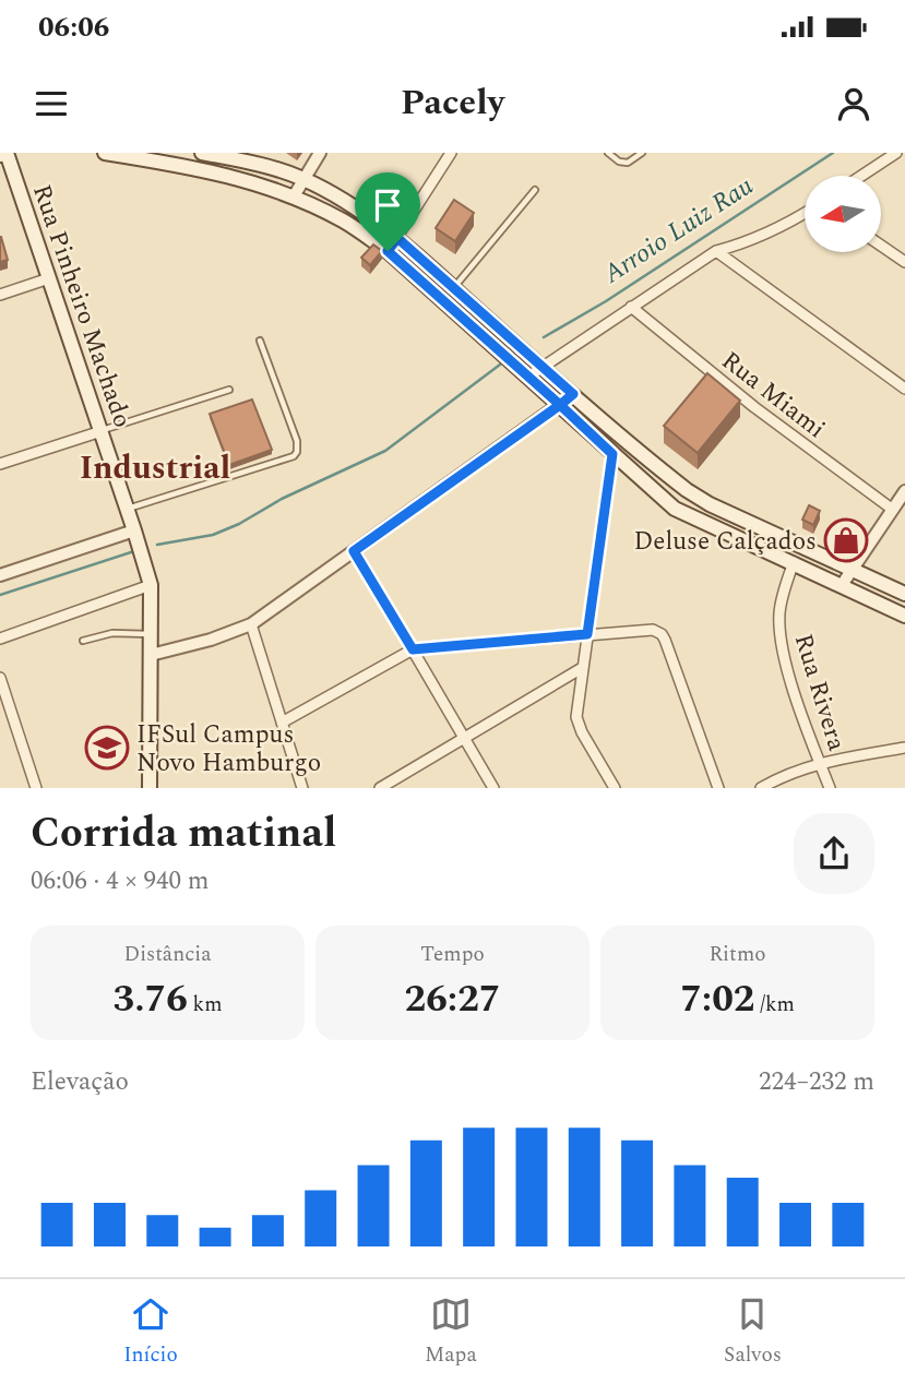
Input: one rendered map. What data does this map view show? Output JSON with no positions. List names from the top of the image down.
{
  "streets": {
    "main road": ["Rua Pinheiro Machado"],
    "street": ["Rua Miami", "Rua Rivera"]
  },
  "districts": ["Industrial"],
  "water": ["Arroio Luiz Rau"],
  "places": {
    "shop": ["Deluse Calçados"],
    "school or university": ["IFSul Campus Novo Hamburgo"]
  },
  "north": "left",
  "page": {
    "status": "06:06",
    "header": "Pacely",
    "heading": ["Corrida matinal", "06:06 · 4 × 940 m"],
    "stats": [
      ["Distância", "3.76 km"],
      ["Tempo", "26:27"],
      ["Ritmo", "7:02 /km"]
    ],
    "chart": ["Elevação", "224–232 m"],
    "tabs": ["Início", "Mapa", "Salvos"]
  }
}
